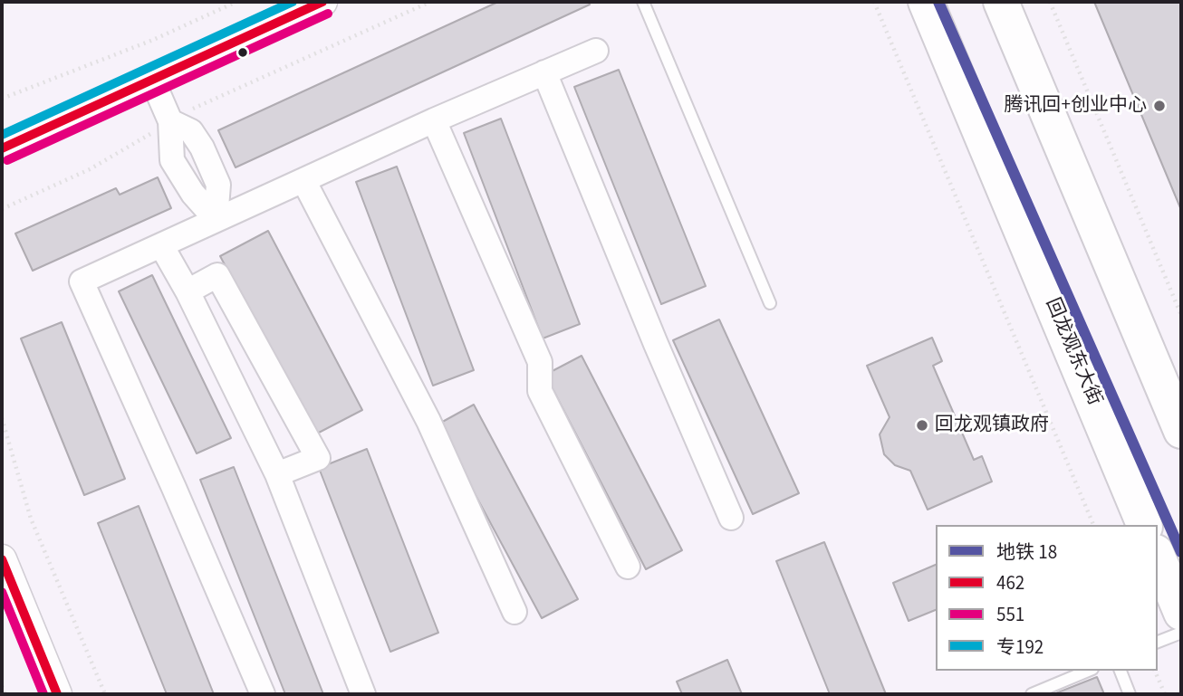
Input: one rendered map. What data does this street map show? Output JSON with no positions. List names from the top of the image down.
{
  "streets": {
    "main road": ["回龙观东大街"]
  },
  "places": ["腾讯回+创业中心", "回龙观镇政府"],
  "lines": [
    "metro line 18",
    "transit line 462",
    "transit line 专192",
    "transit line 551"
  ],
  "legend": [
    "地铁 18",
    "462",
    "551",
    "专192"
  ]
}
